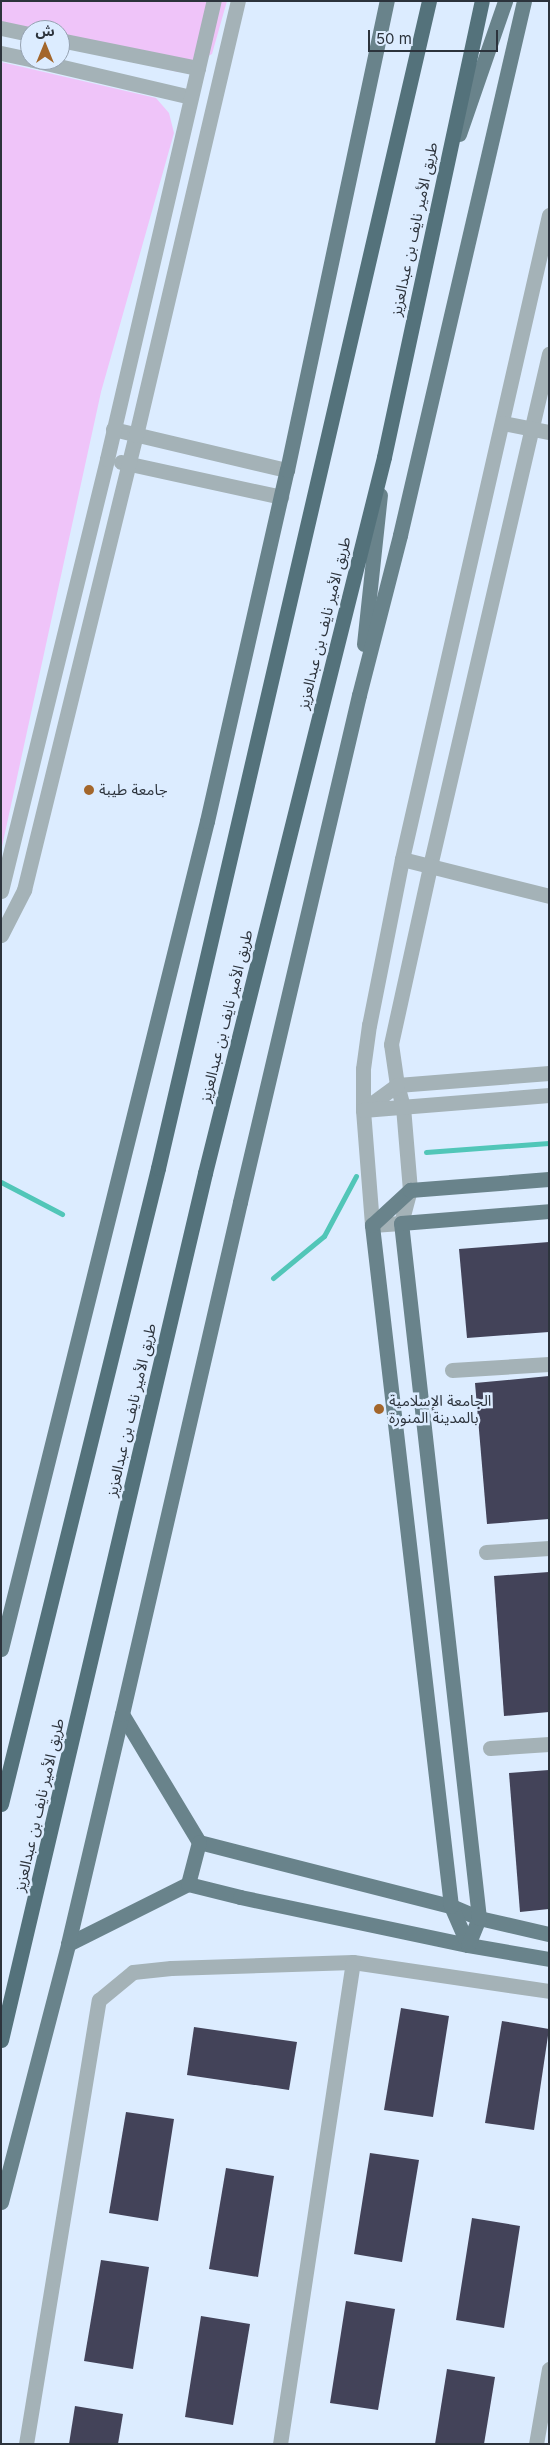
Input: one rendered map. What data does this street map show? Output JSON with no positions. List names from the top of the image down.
{
  "streets": {
    "highway": ["طريق الأمير نايف بن عبدالعزيز"]
  },
  "places": ["جامعة طيبة", "الجامعة الإسلامية بالمدينة المنورة"],
  "scale_bar": "50 m",
  "north": "top"
}
